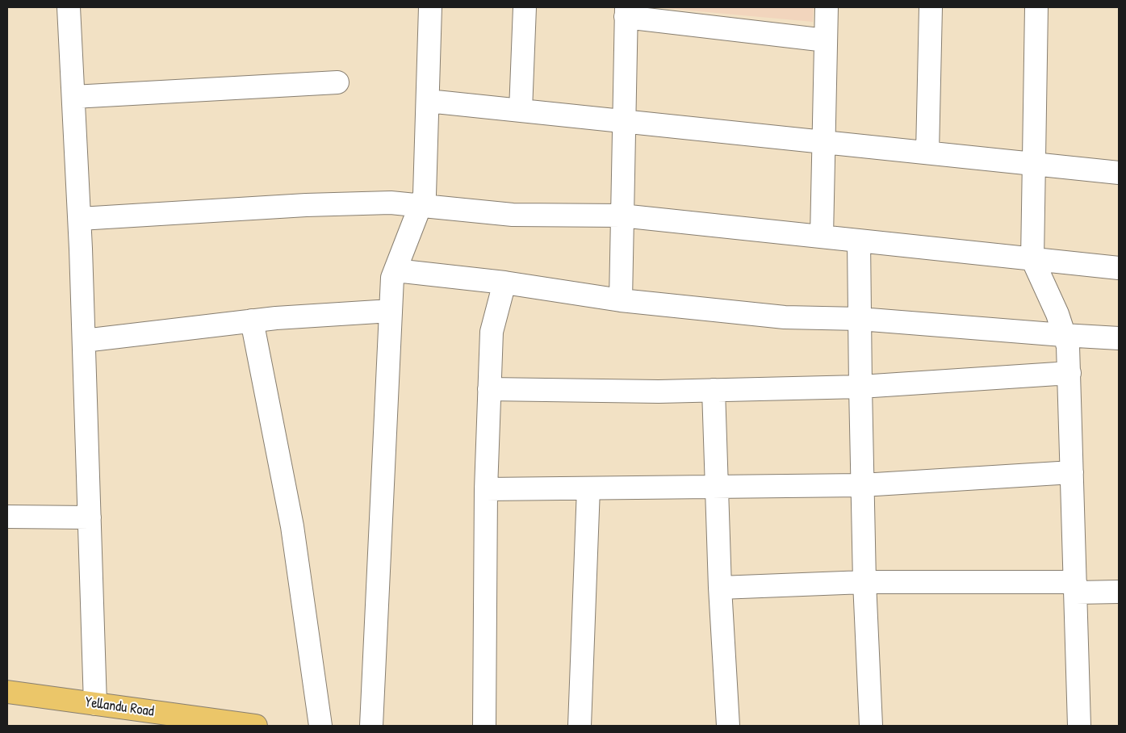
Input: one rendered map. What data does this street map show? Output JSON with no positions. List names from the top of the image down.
{
  "streets": {
    "main road": ["Yellandu Road"]
  }
}
